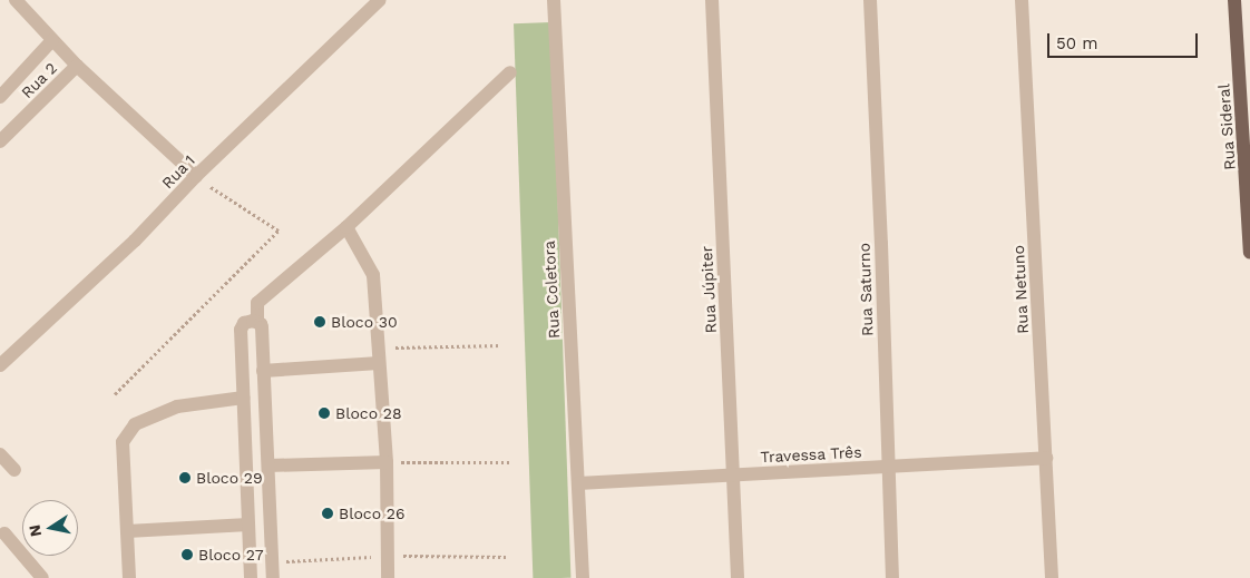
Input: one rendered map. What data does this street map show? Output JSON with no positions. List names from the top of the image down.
{
  "streets": {
    "main road": ["Rua Sideral"],
    "street": [
      "Rua 2",
      "Rua 1",
      "Rua Coletora",
      "Rua Júpiter",
      "Rua Saturno",
      "Rua Netuno",
      "Travessa Três"
    ]
  },
  "crossings": [
    ["Rua Coletora", "Travessa Três"],
    ["Rua Júpiter", "Travessa Três"],
    ["Rua Saturno", "Travessa Três"],
    ["Rua Netuno", "Travessa Três"]
  ],
  "places": [
    "Bloco 30",
    "Bloco 28",
    "Bloco 29",
    "Bloco 26",
    "Bloco 27"
  ],
  "scale_bar": "50 m",
  "north": "left"
}
